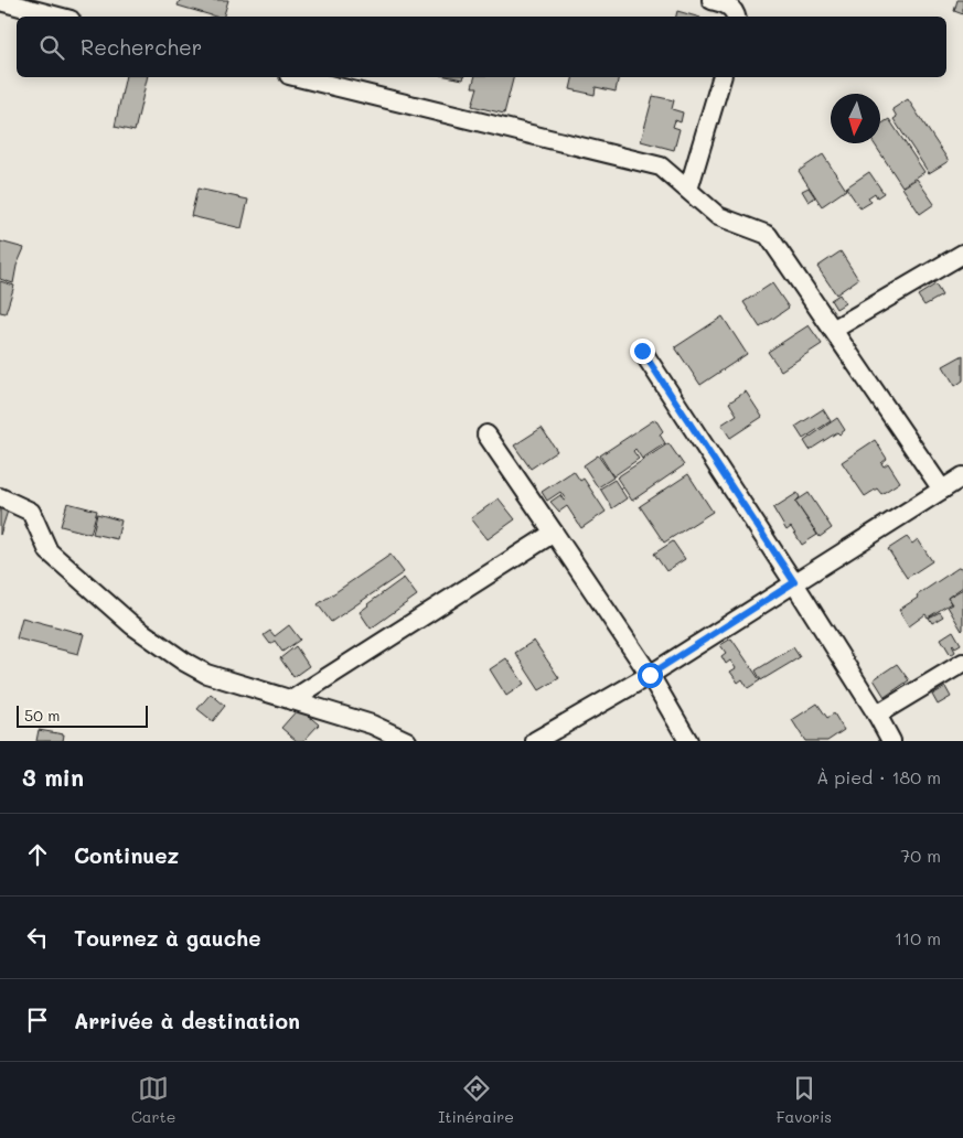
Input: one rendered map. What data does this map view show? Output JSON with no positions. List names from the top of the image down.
{
  "scale_bar": "50 m",
  "north": "bottom",
  "page": {
    "search": "Rechercher",
    "scale": "50 m",
    "heading": ["3 min", "À pied · 180 m"],
    "list": [
      ["Continuez", "70 m"],
      ["Tournez à gauche", "110 m"],
      "Arrivée à destination"
    ],
    "nav": ["Carte", "Itinéraire", "Favoris"]
  }
}
